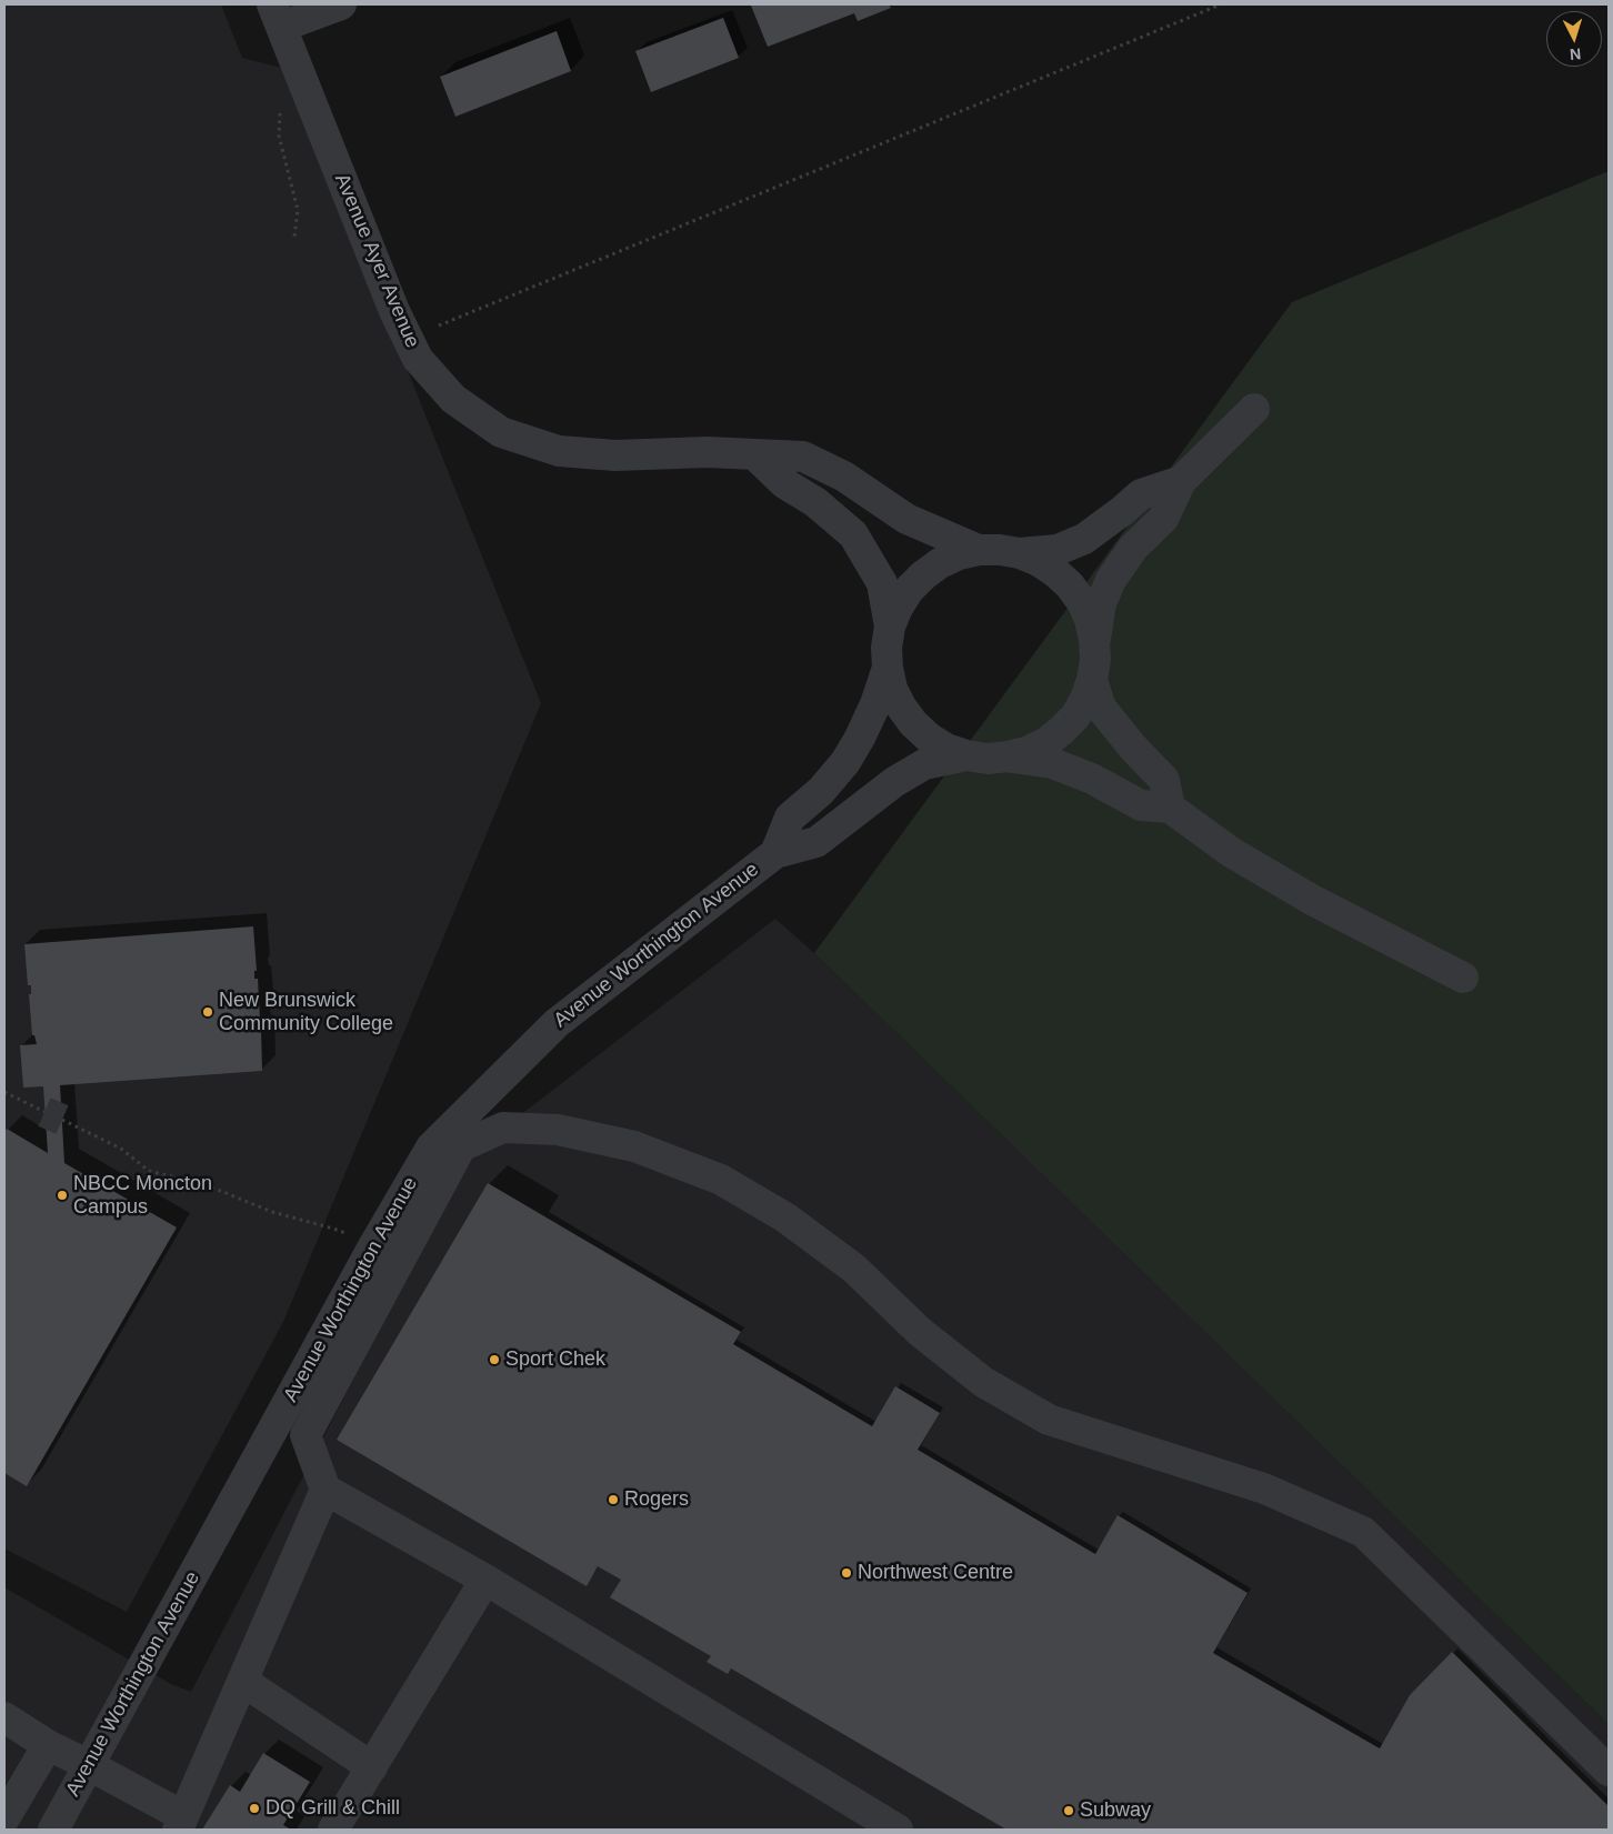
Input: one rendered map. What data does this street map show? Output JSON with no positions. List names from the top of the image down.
{
  "streets": {
    "street": ["Avenue Ayer Avenue", "Avenue Worthington Avenue"]
  },
  "places": [
    "New Brunswick Community College",
    "NBCC Moncton Campus",
    "Sport Chek",
    "Rogers",
    "Northwest Centre",
    "DQ Grill & Chill",
    "Subway"
  ],
  "north": "bottom"
}
